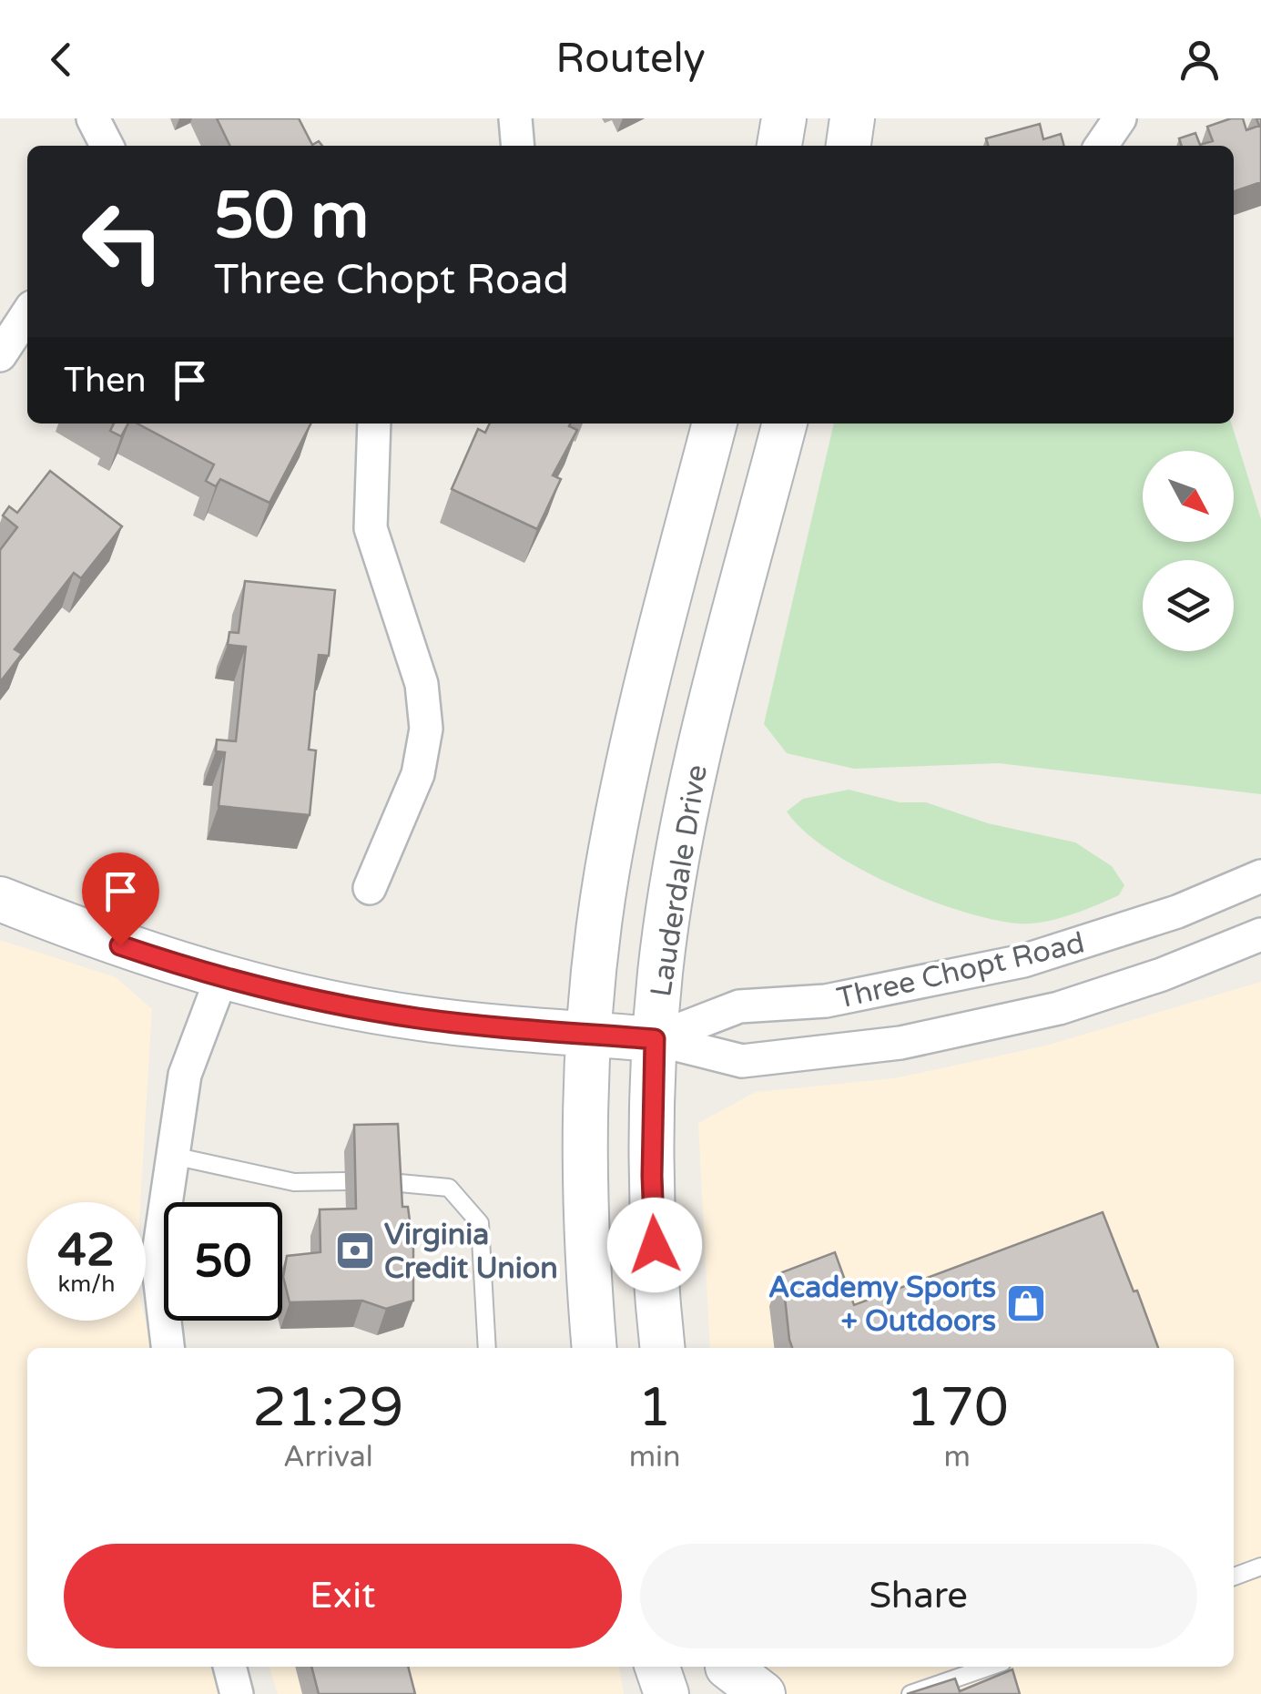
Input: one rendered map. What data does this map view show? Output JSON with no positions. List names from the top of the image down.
{
  "streets": {
    "main road": ["Lauderdale Drive", "Three Chopt Road"]
  },
  "crossings": [
    ["Lauderdale Drive", "Three Chopt Road"]
  ],
  "places": {
    "bank": ["Virginia Credit Union"],
    "shop": ["Academy Sports + Outdoors"]
  },
  "north": "bottom right",
  "page": {
    "header": "Routely",
    "turn": ["50 m", "Three Chopt Road"],
    "then": "Then",
    "speed": "42 km/h",
    "limit": "50",
    "eta": [
      "21:29",
      "Arrival",
      "1",
      "min",
      "170",
      "m"
    ],
    "buttons": ["Exit", "Share"]
  }
}
